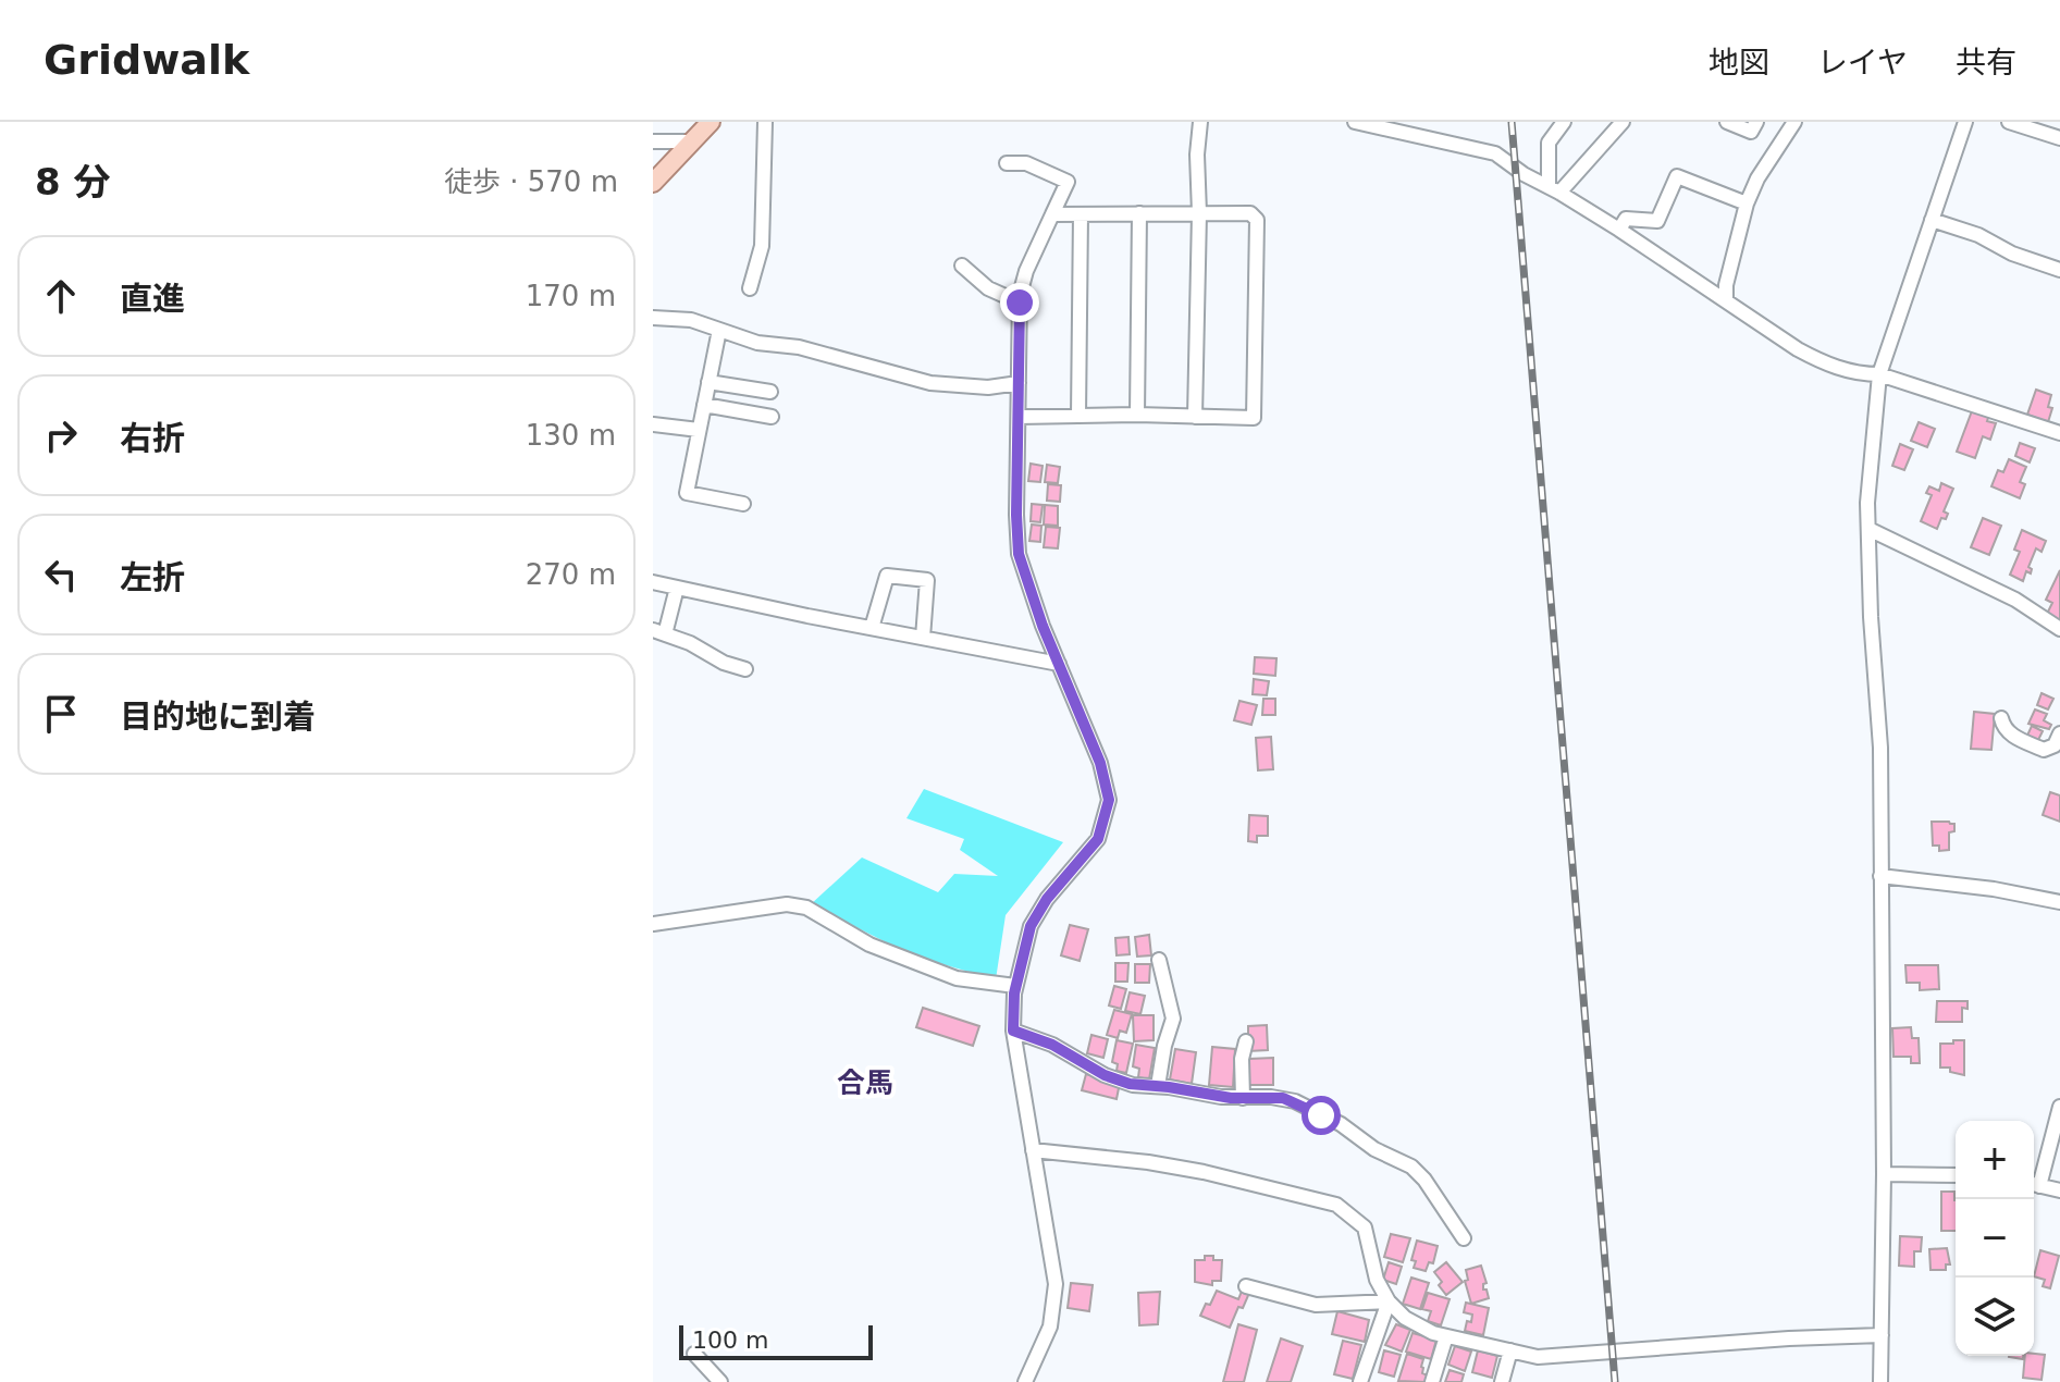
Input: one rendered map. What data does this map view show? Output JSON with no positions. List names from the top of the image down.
{
  "districts": ["合馬"],
  "scale_bar": "100 m",
  "page": {
    "header": "Gridwalk",
    "nav": ["地図", "レイヤ", "共有"],
    "heading": ["8 分", "徒歩 · 570 m"],
    "list": [
      ["直進", "170 m"],
      ["右折", "130 m"],
      ["左折", "270 m"],
      "目的地に到着"
    ],
    "map_buttons": ["+", "−"],
    "scale": "100 m"
  }
}
